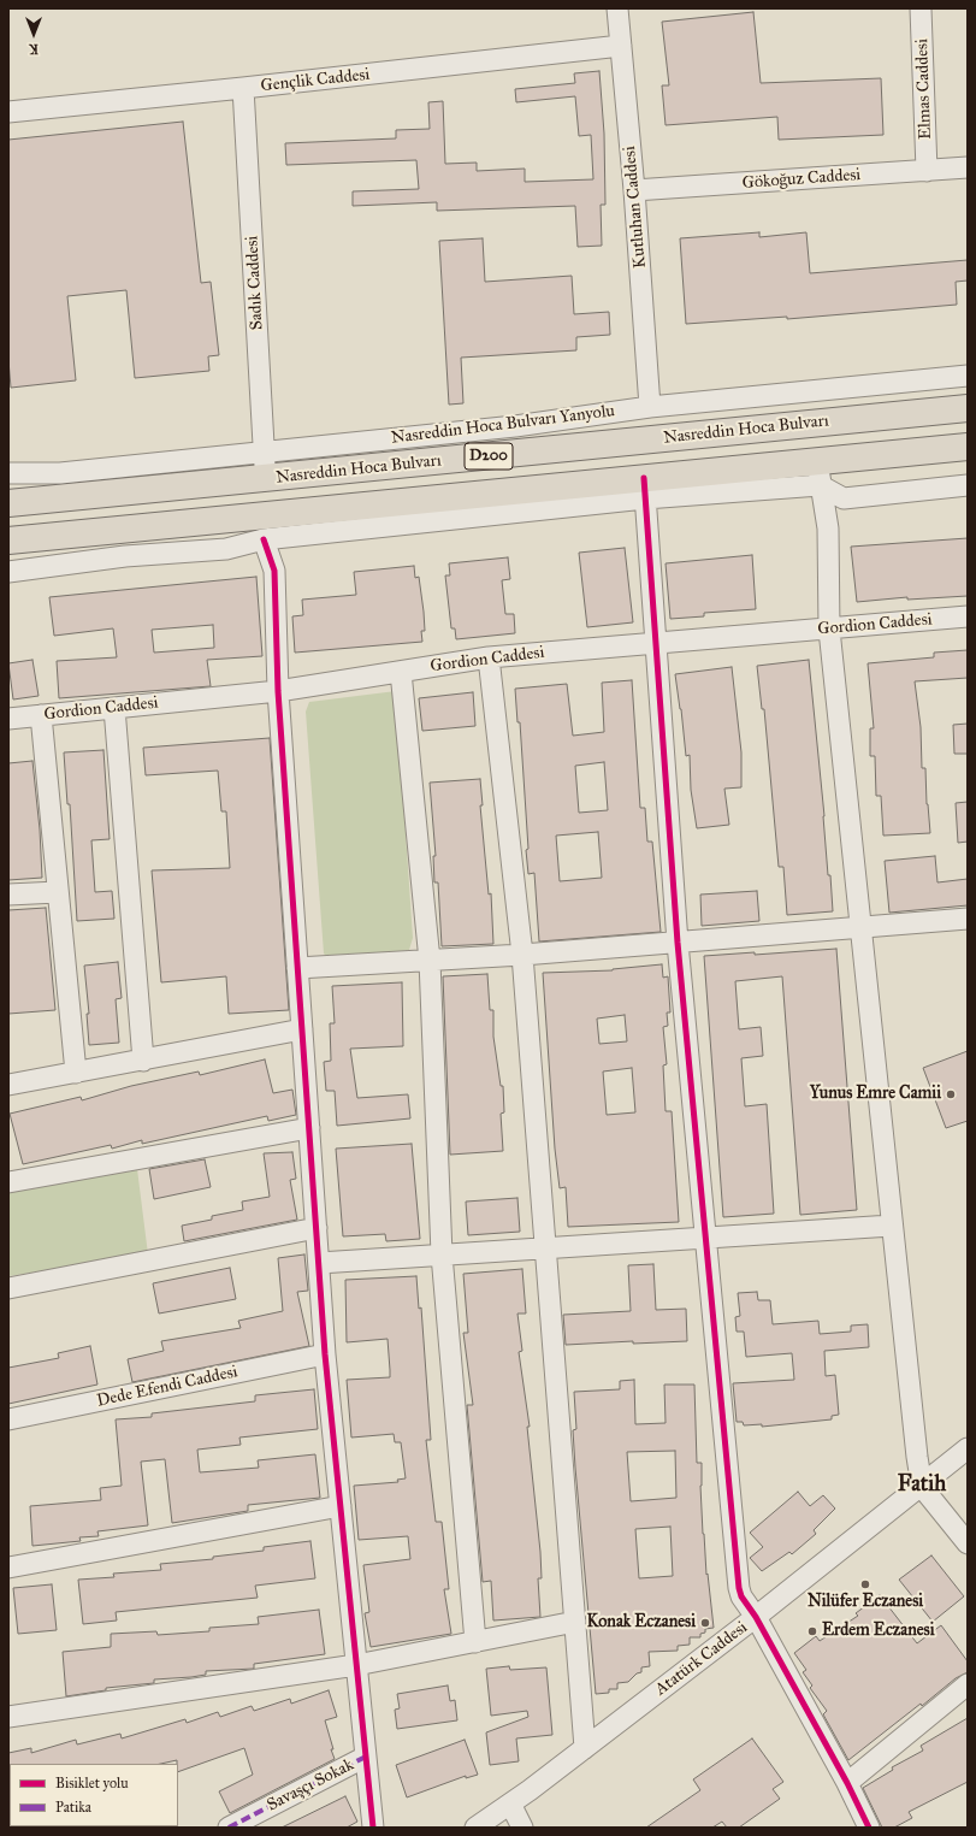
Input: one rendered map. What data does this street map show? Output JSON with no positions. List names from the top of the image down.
{
  "streets": {
    "highway": ["Nasreddin Hoca Bulvarı", "D200"],
    "street": [
      "Gençlik Caddesi",
      "Elmas Caddesi",
      "Gökoğuz Caddesi",
      "Kutluhan Caddesi",
      "Sadık Caddesi",
      "Nasreddin Hoca Bulvarı Yanyolu",
      "Gordion Caddesi",
      "Dede Efendi Caddesi",
      "Atatürk Caddesi",
      "Savaşçı Sokak"
    ]
  },
  "crossings": [
    ["Gençlik Caddesi", "Kutluhan Caddesi"],
    ["Gençlik Caddesi", "Sadık Caddesi"],
    ["Elmas Caddesi", "Gökoğuz Caddesi"],
    ["Gökoğuz Caddesi", "Kutluhan Caddesi"],
    ["Kutluhan Caddesi", "Nasreddin Hoca Bulvarı Yanyolu"],
    ["Sadık Caddesi", "Nasreddin Hoca Bulvarı Yanyolu"],
    ["Sadık Caddesi", "Nasreddin Hoca Bulvarı"]
  ],
  "districts": ["Fatih"],
  "places": [
    "Yunus Emre Camii",
    "Nilüfer Eczanesi",
    "Konak Eczanesi",
    "Erdem Eczanesi"
  ],
  "legend": ["Bisiklet yolu", "Patika"],
  "north": "bottom"
}
